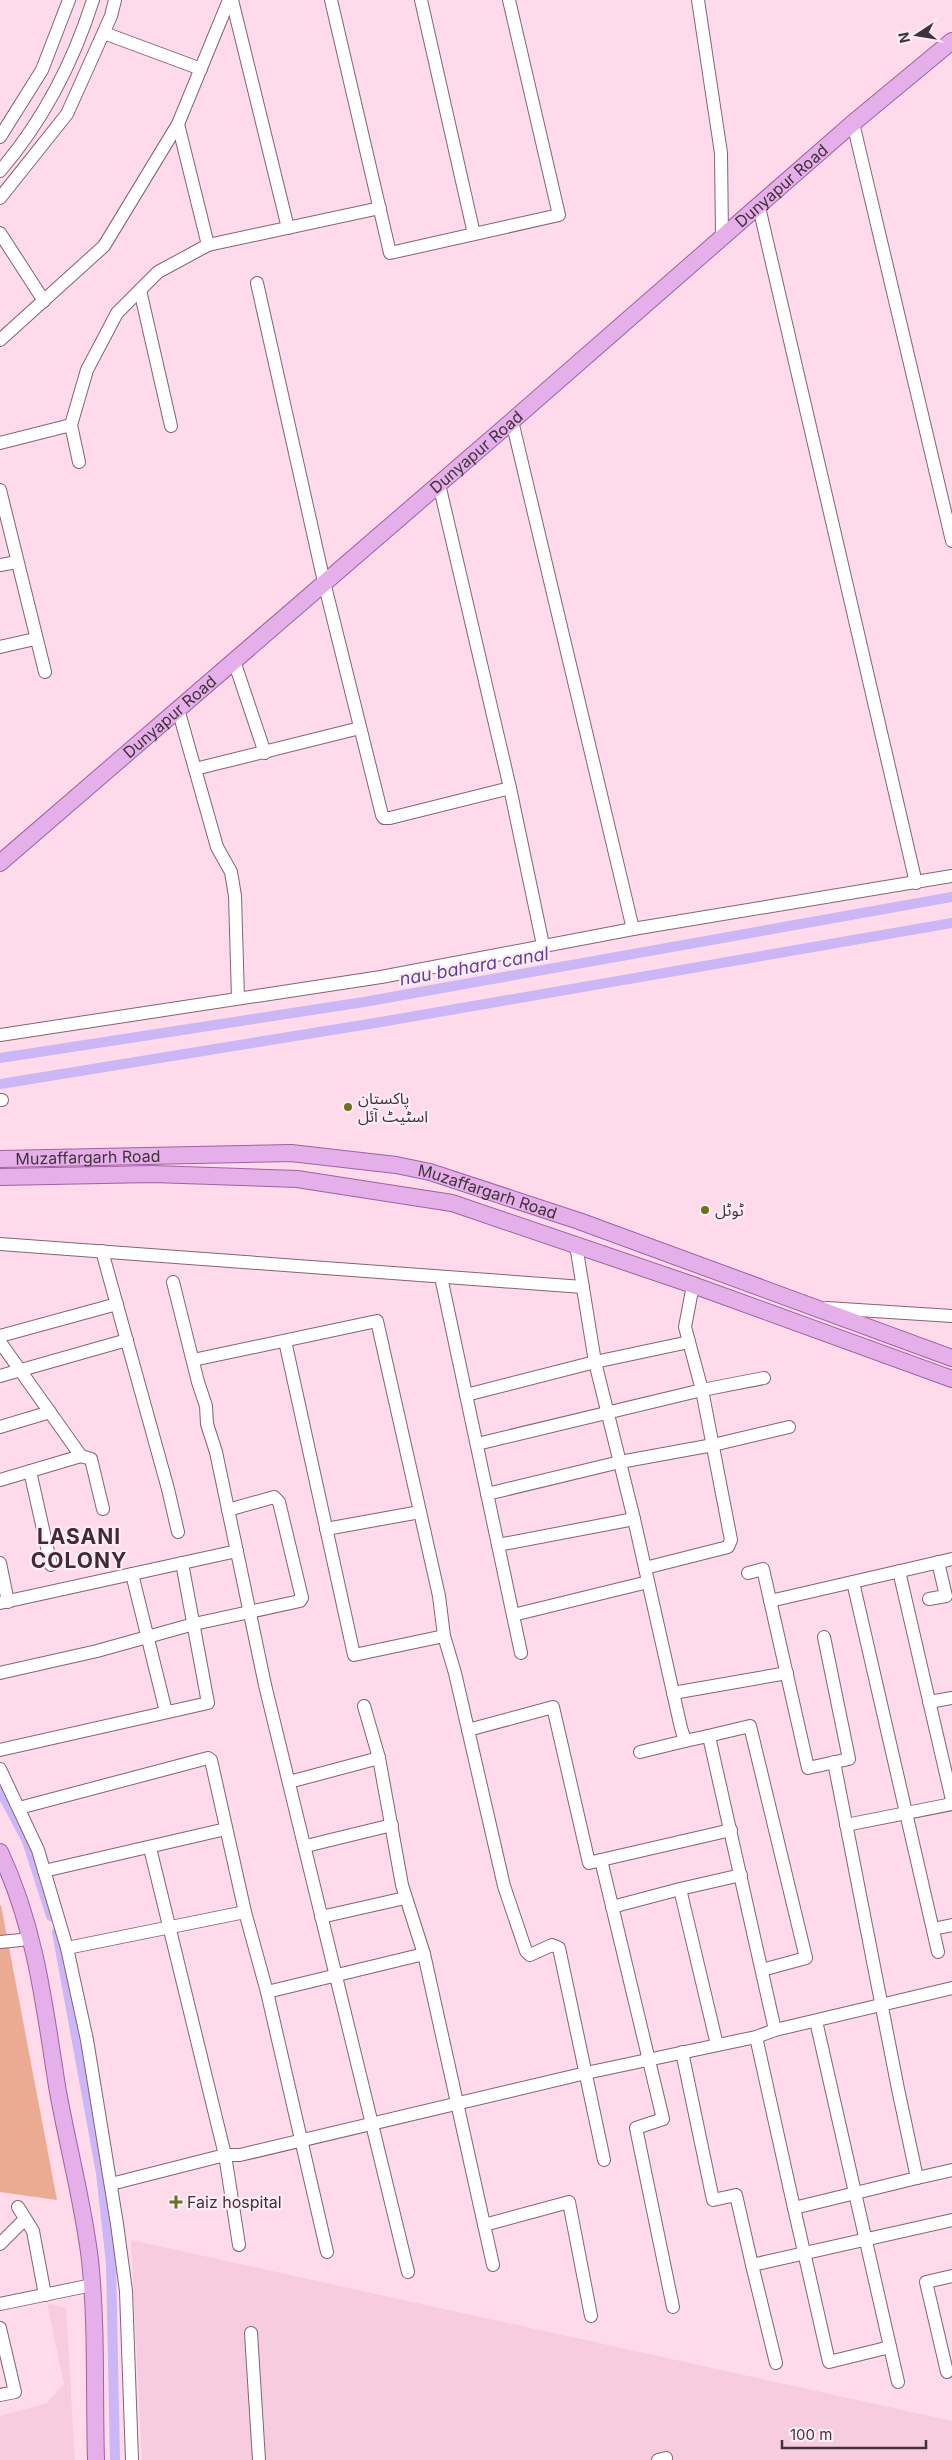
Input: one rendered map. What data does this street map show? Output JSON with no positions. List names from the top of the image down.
{
  "streets": {
    "main road": ["Dunyapur Road", "Muzaffargarh Road"]
  },
  "districts": ["LASANI COLONY"],
  "water": ["nau bahara canal"],
  "places": {
    "other": ["پاکستان اسٹیٹ آئل", "ٹوٹل"],
    "health": ["Faiz hospital"]
  },
  "scale_bar": "100 m",
  "north": "left"
}
